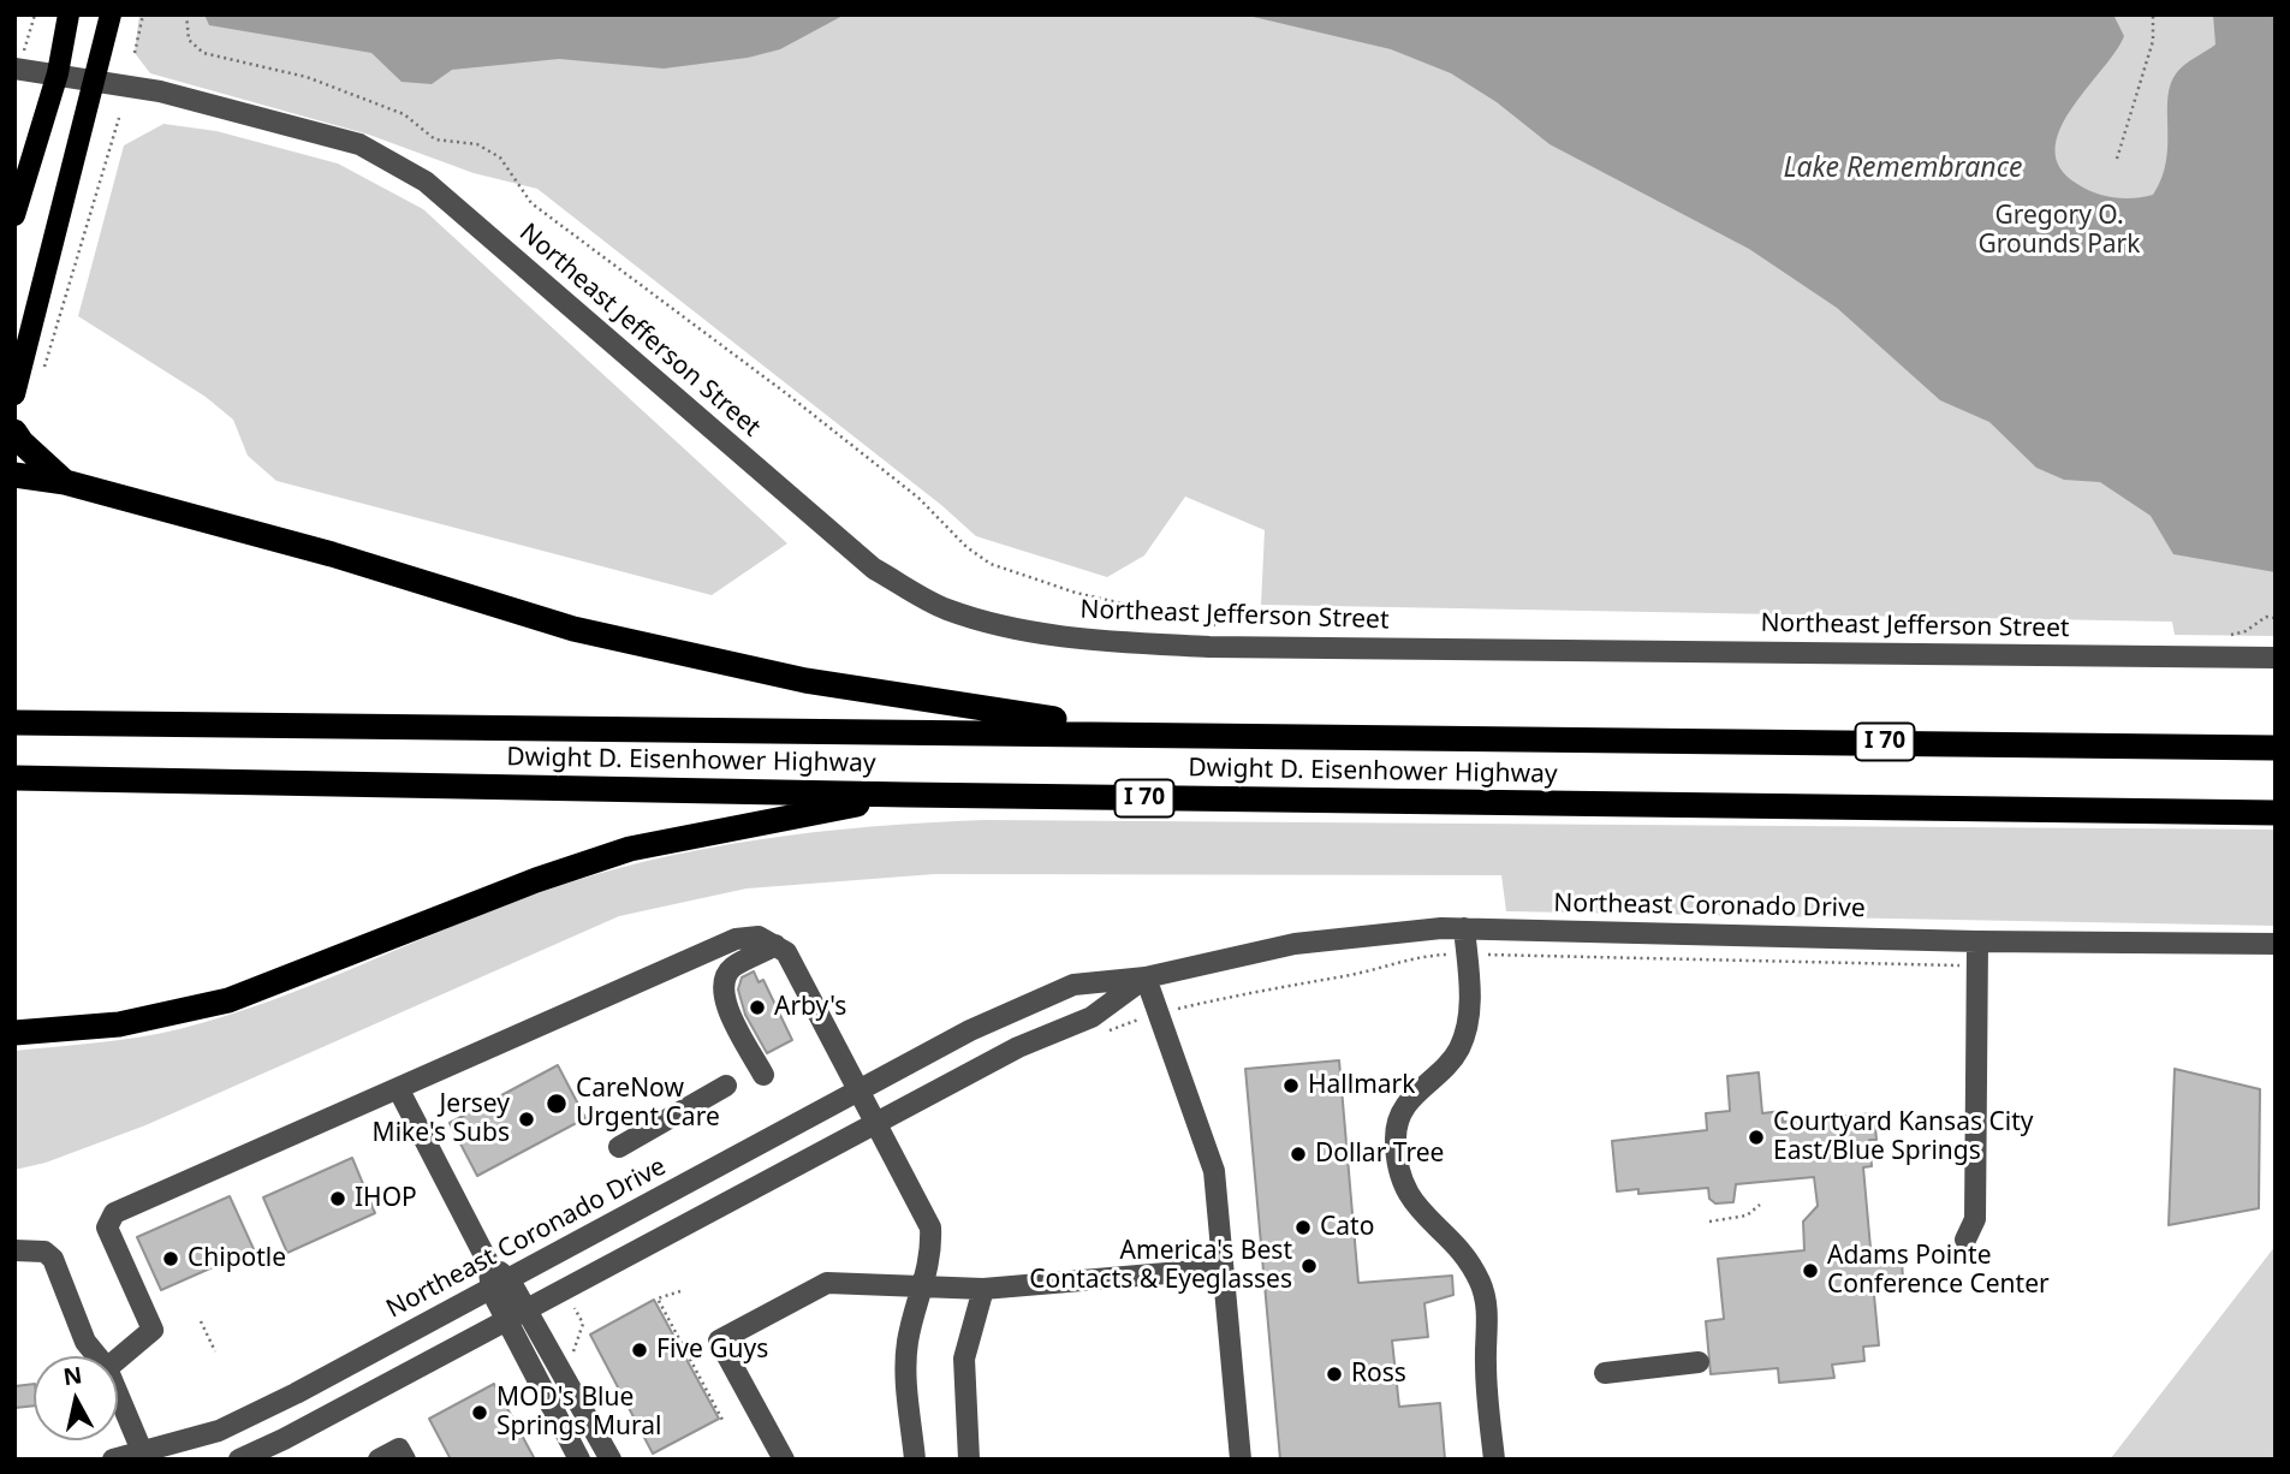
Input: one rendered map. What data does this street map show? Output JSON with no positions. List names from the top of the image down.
{
  "streets": {
    "highway": ["I 70", "Dwight D. Eisenhower Highway"],
    "street": ["Northeast Jefferson Street", "Northeast Coronado Drive"]
  },
  "water": ["Lake Remembrance"],
  "parks": ["Gregory O. Grounds Park"],
  "places": [
    "Arby's",
    "Hallmark",
    "CareNow Urgent Care",
    "Jersey Mike's Subs",
    "Courtyard Kansas City East/Blue Springs",
    "Dollar Tree",
    "IHOP",
    "Cato",
    "Chipotle",
    "America's Best Contacts & Eyeglasses",
    "Adams Pointe Conference Center",
    "Five Guys",
    "Ross",
    "MOD's Blue Springs Mural"
  ],
  "north": "top"
}
